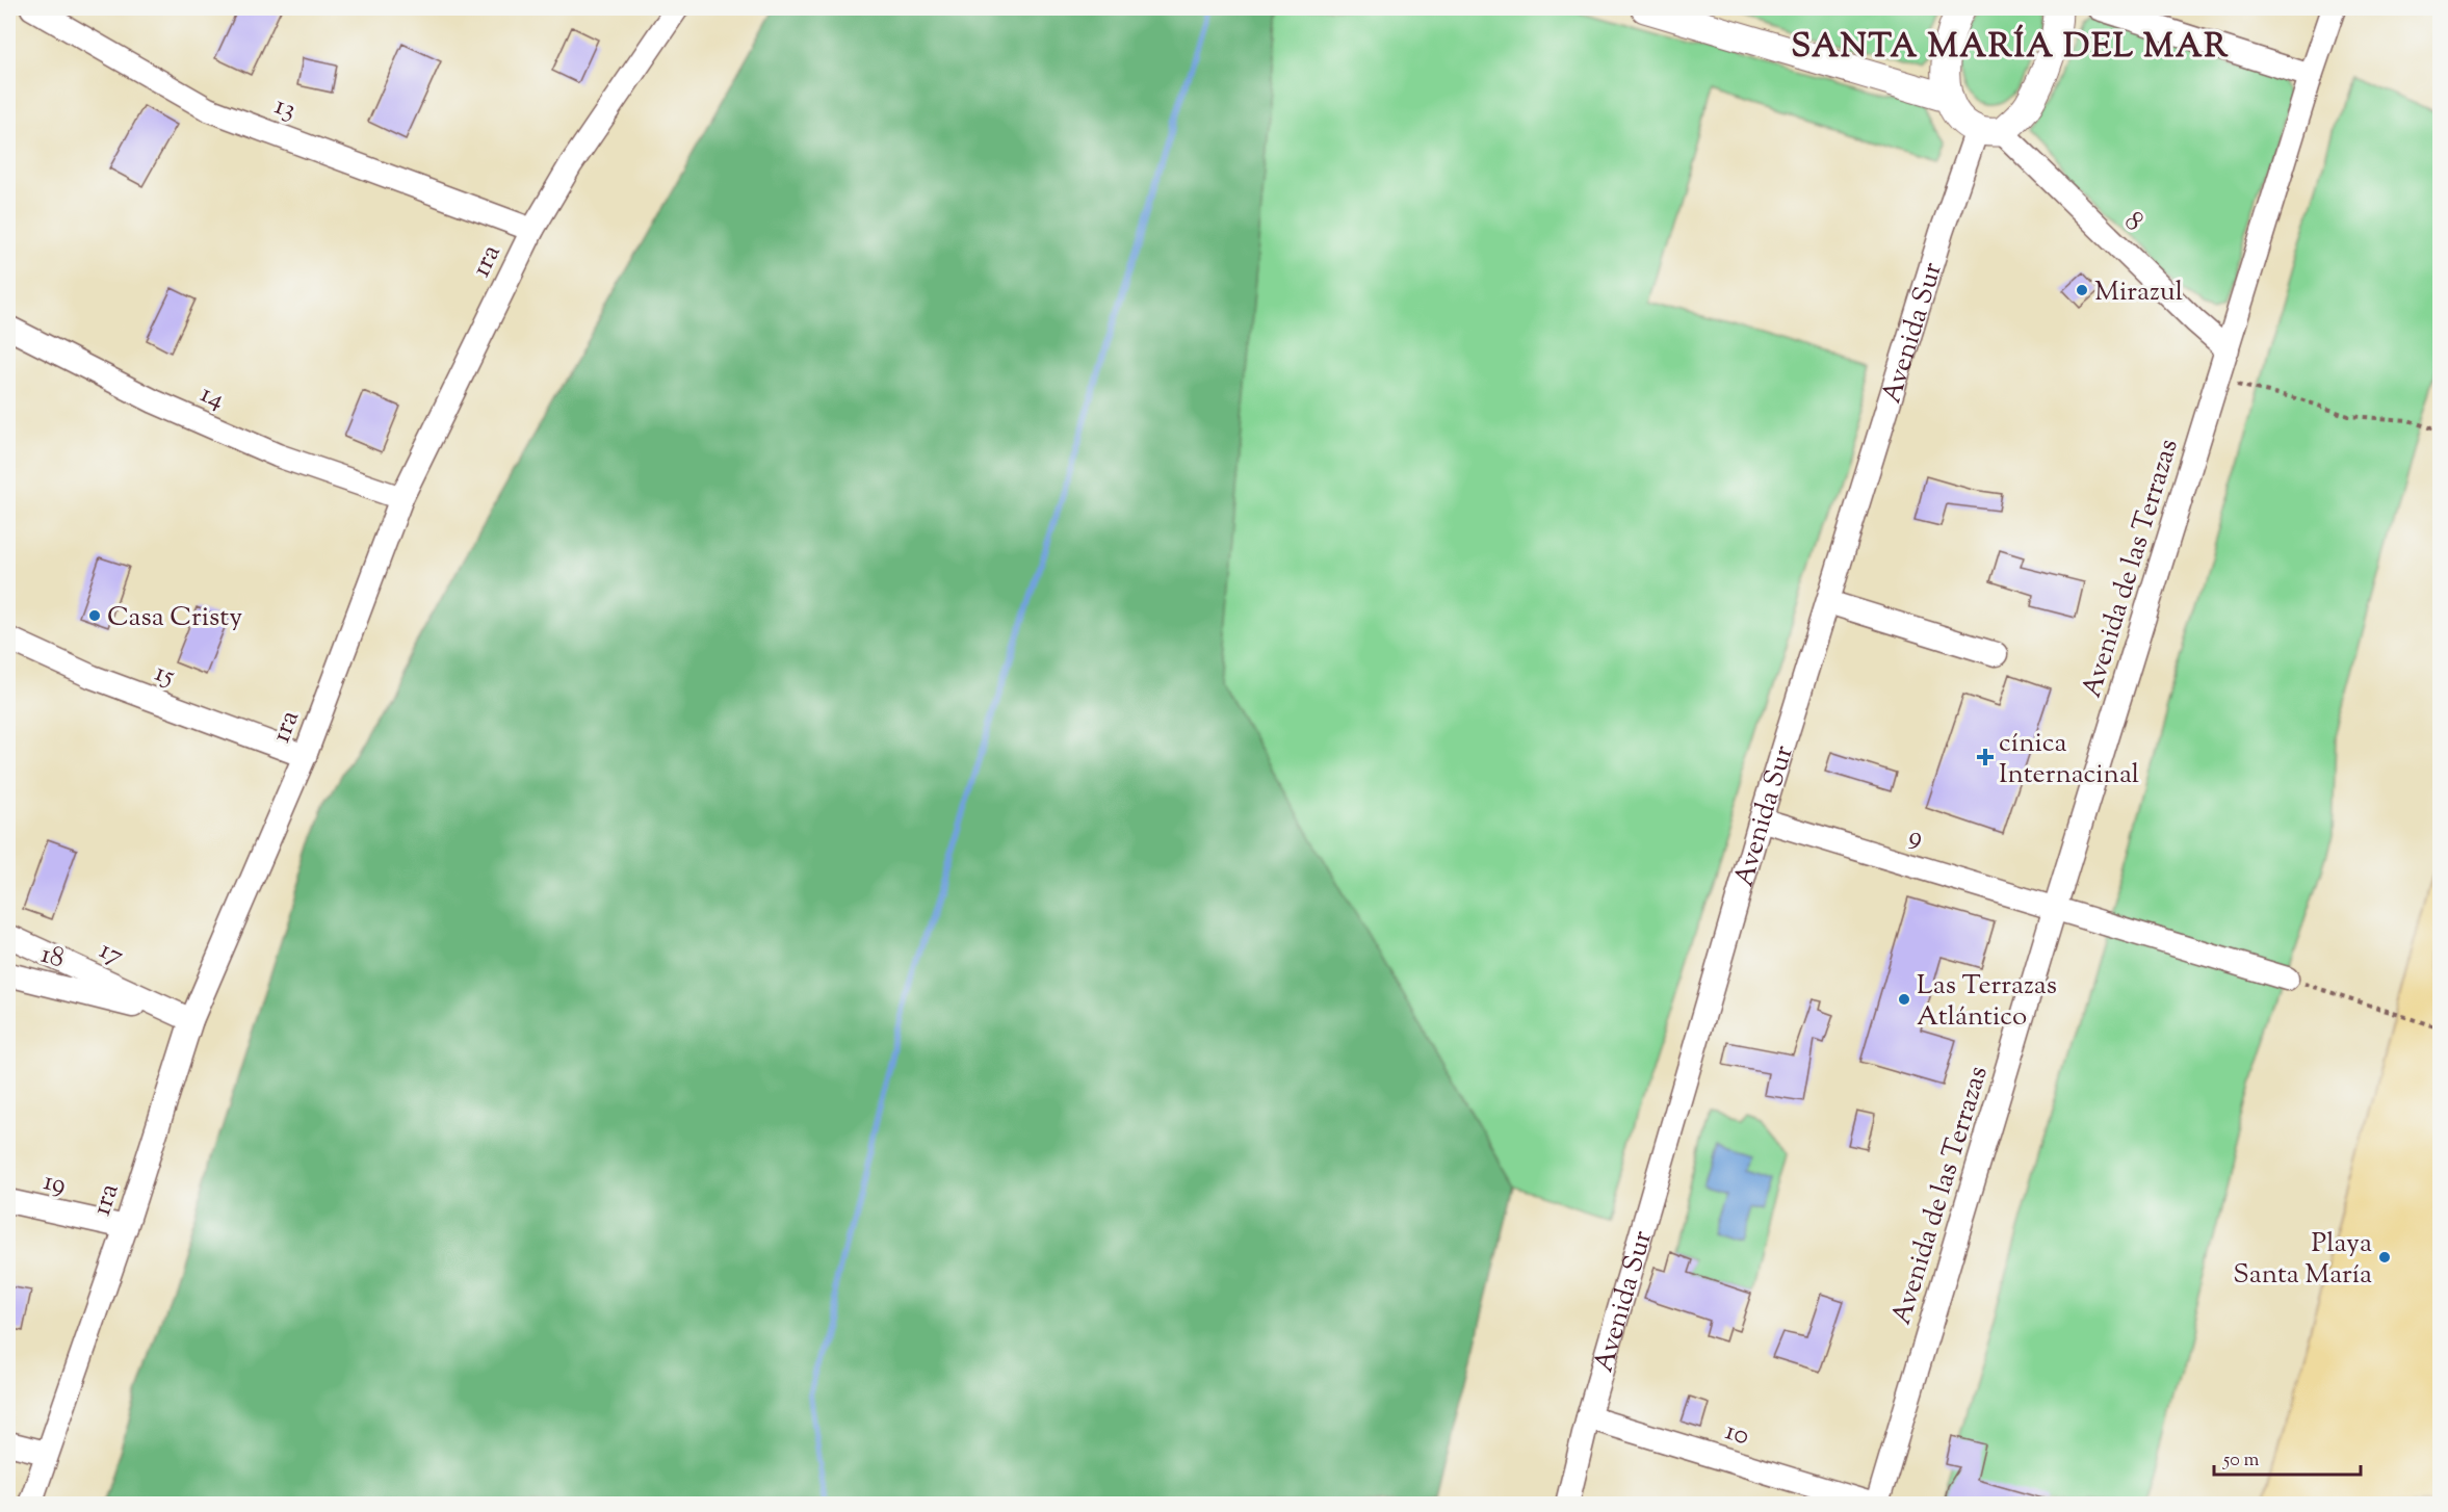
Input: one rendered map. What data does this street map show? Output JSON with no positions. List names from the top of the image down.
{
  "streets": {
    "main road": ["Avenida Sur"],
    "street": [
      "13",
      "8",
      "1ra",
      "14",
      "Avenida de las Terrazas",
      "15",
      "9",
      "17",
      "18",
      "19",
      "10"
    ]
  },
  "crossings": [
    ["13", "1ra"],
    ["8", "Avenida Sur"],
    ["8", "Avenida de las Terrazas"],
    ["1ra", "14"],
    ["1ra", "15"],
    ["1ra", "17"],
    ["1ra", "18"],
    ["1ra", "19"],
    ["Avenida Sur", "9"],
    ["Avenida Sur", "10"],
    ["Avenida de las Terrazas", "9"],
    ["17", "18"]
  ],
  "districts": ["SANTA MARÍA DEL MAR"],
  "places": {
    "other": [
      "Mirazul",
      "Casa Cristy",
      "Las Terrazas Atlántico",
      "Playa Santa María"
    ],
    "health": ["cínica Internacinal"]
  },
  "scale_bar": "50 m"
}
